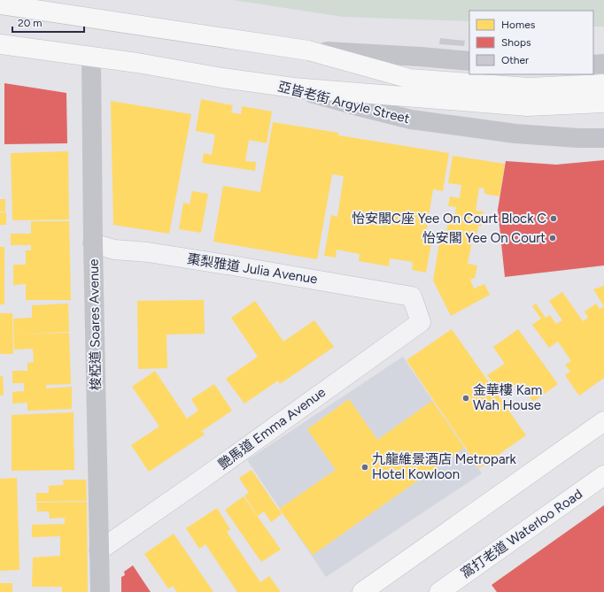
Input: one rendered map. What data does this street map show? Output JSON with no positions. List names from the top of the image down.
{
  "streets": {
    "main road": ["亞皆老街 Argyle Street", "窩打老道 Waterloo Road"],
    "street": ["棗梨雅道 Julia Avenue", "梭椏道 Soares Avenue", "艷馬道 Emma Avenue"]
  },
  "crossings": [
    ["亞皆老街 Argyle Street", "梭椏道 Soares Avenue"],
    ["棗梨雅道 Julia Avenue", "梭椏道 Soares Avenue"],
    ["棗梨雅道 Julia Avenue", "艷馬道 Emma Avenue"],
    ["梭椏道 Soares Avenue", "艷馬道 Emma Avenue"]
  ],
  "places": [
    "怡安閣C座 Yee On Court Block C",
    "怡安閣 Yee On Court",
    "金華樓 Kam Wah House",
    "九龍維景酒店 Metropark Hotel Kowloon"
  ],
  "legend": ["Homes", "Shops", "Other"],
  "scale_bar": "20 m"
}
